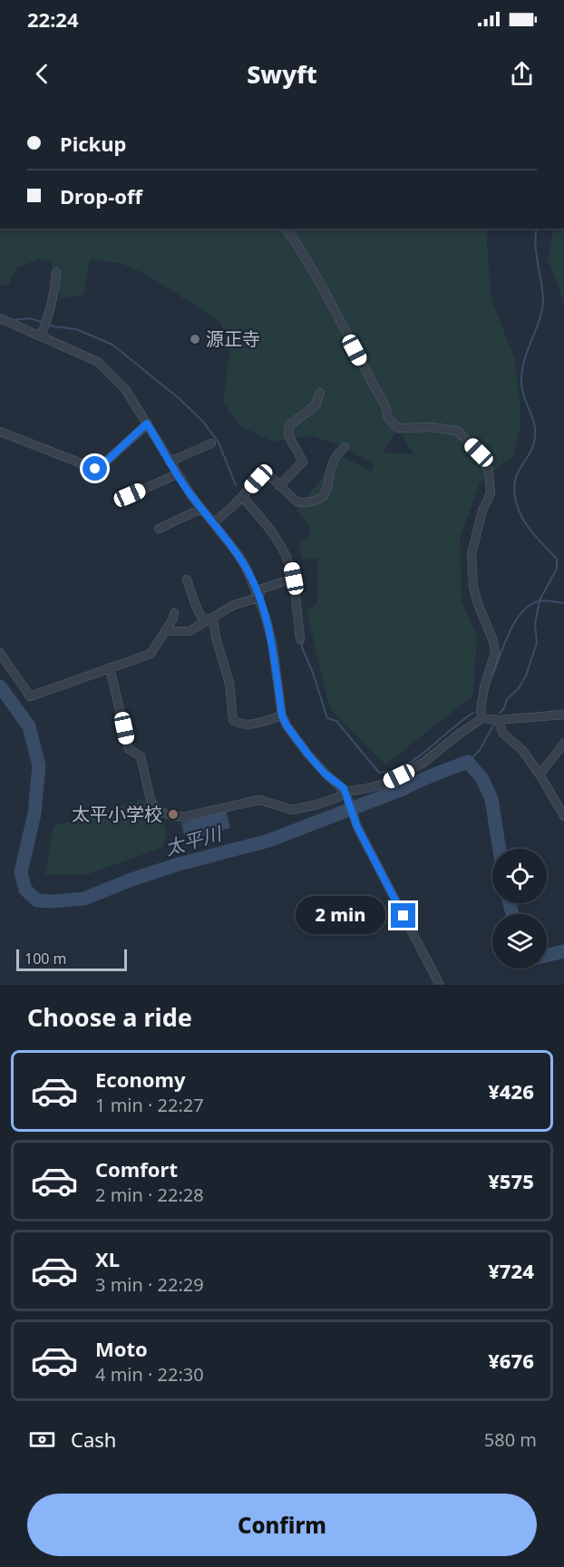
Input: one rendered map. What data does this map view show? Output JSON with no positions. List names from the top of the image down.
{
  "water": ["太平川"],
  "places": ["源正寺", "太平小学校"],
  "scale_bar": "100 m",
  "page": {
    "status": "22:24",
    "header": "Swyft",
    "banner": ["Pickup", "Drop-off"],
    "bubble": "2 min",
    "scale": "100 m",
    "heading": "Choose a ride",
    "list": [
      {
        "name": "Economy",
        "note": "1 min · 22:27",
        "value": "¥426"
      },
      {
        "name": "Comfort",
        "note": "2 min · 22:28",
        "value": "¥575"
      },
      {
        "name": "XL",
        "note": "3 min · 22:29",
        "value": "¥724"
      },
      {
        "name": "Moto",
        "note": "4 min · 22:30",
        "value": "¥676"
      }
    ],
    "pay": ["Cash", "580 m"],
    "buttons": "Confirm"
  }
}
